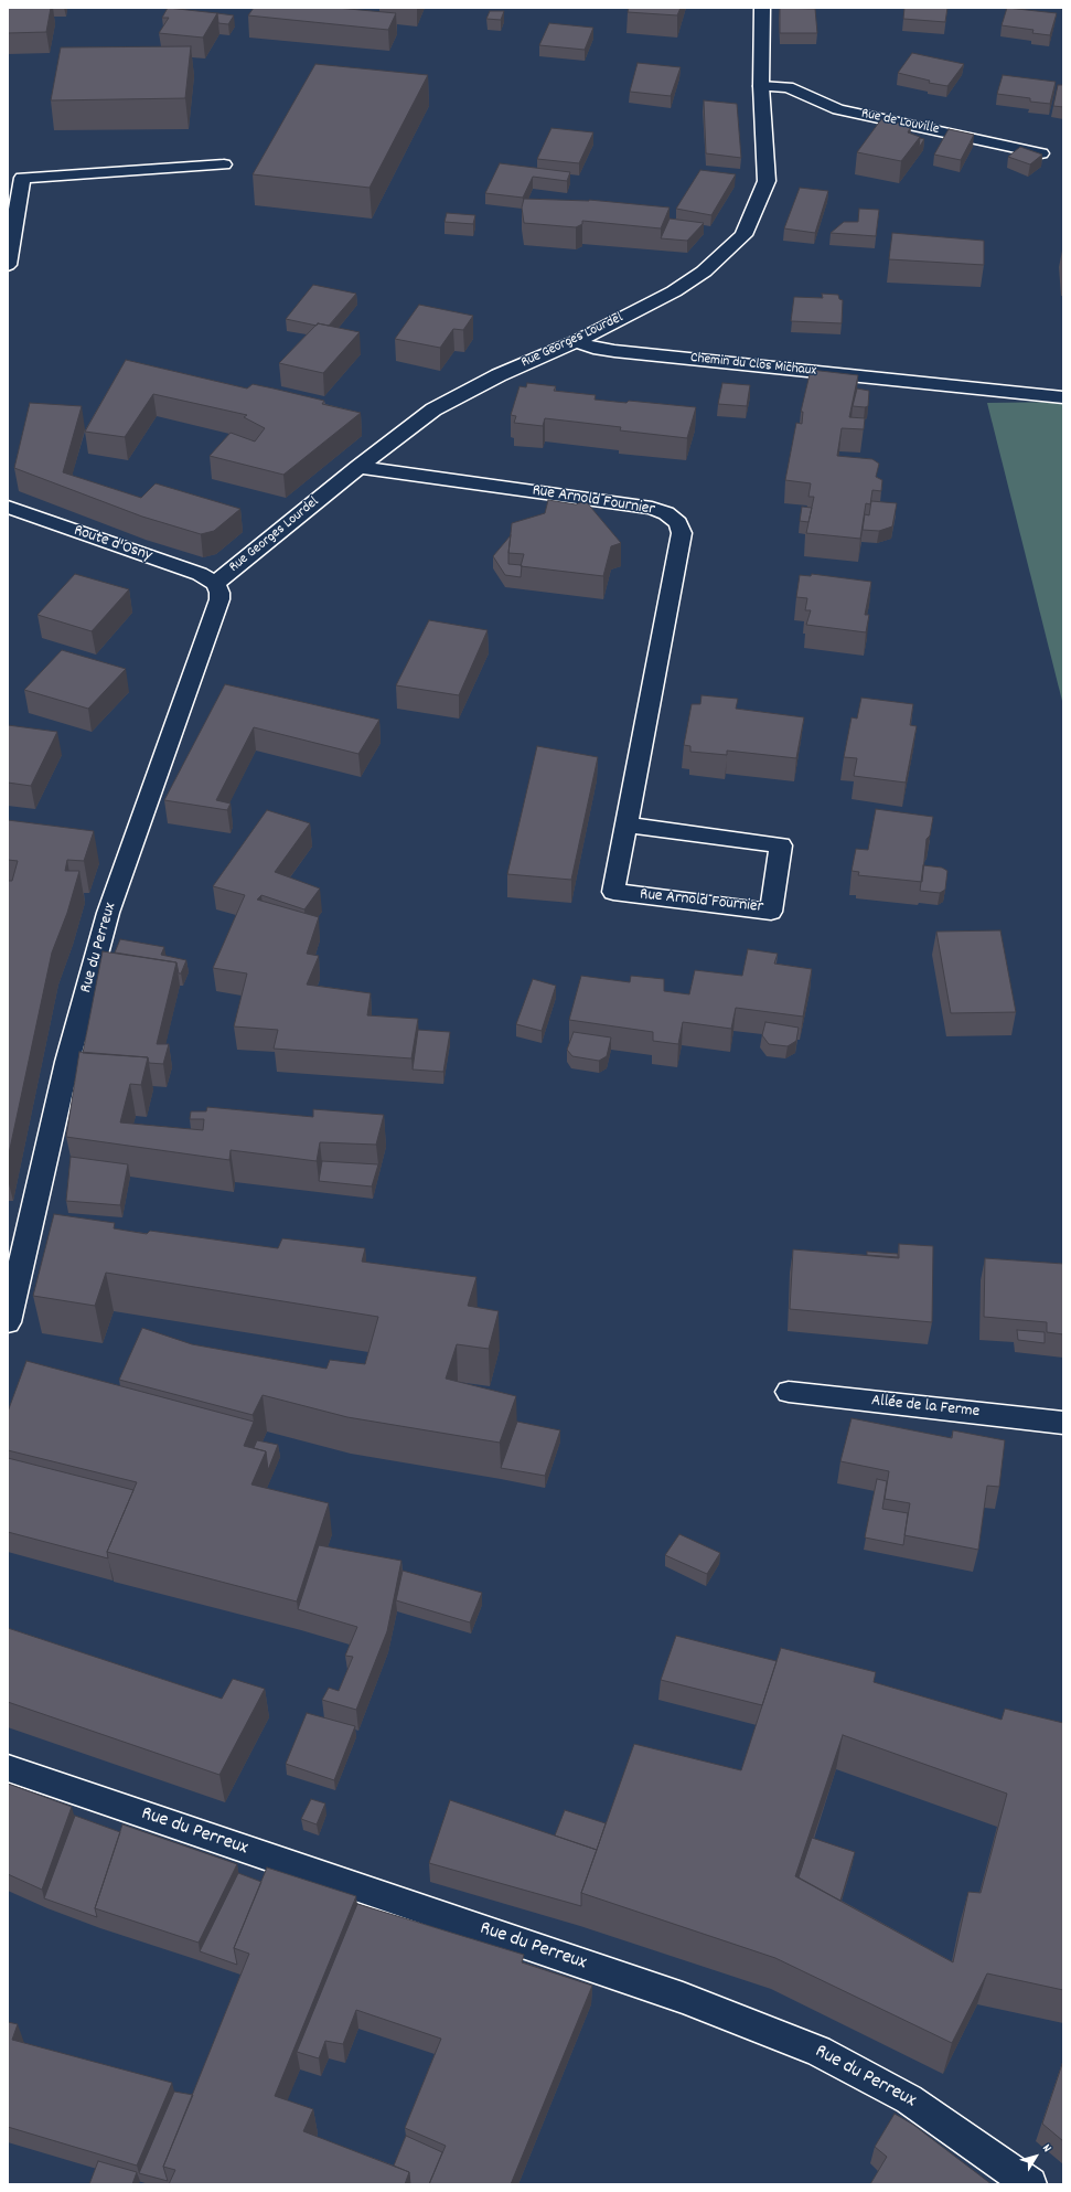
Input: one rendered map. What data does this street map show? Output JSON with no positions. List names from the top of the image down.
{
  "streets": {
    "street": [
      "Rue Georges Lourdel",
      "Chemin du Clos Michaux",
      "Rue Arnold Fournier",
      "Route d'Osny",
      "Rue du Perreux"
    ],
    "lane": ["Rue de Louville", "Allée de la Ferme"]
  },
  "crossings": [
    ["Rue de Louville", "Rue Georges Lourdel"],
    ["Rue Georges Lourdel", "Chemin du Clos Michaux"],
    ["Rue Georges Lourdel", "Rue Arnold Fournier"],
    ["Rue Georges Lourdel", "Route d'Osny"],
    ["Rue Georges Lourdel", "Rue du Perreux"],
    ["Route d'Osny", "Rue du Perreux"]
  ],
  "north": "top right"
}
